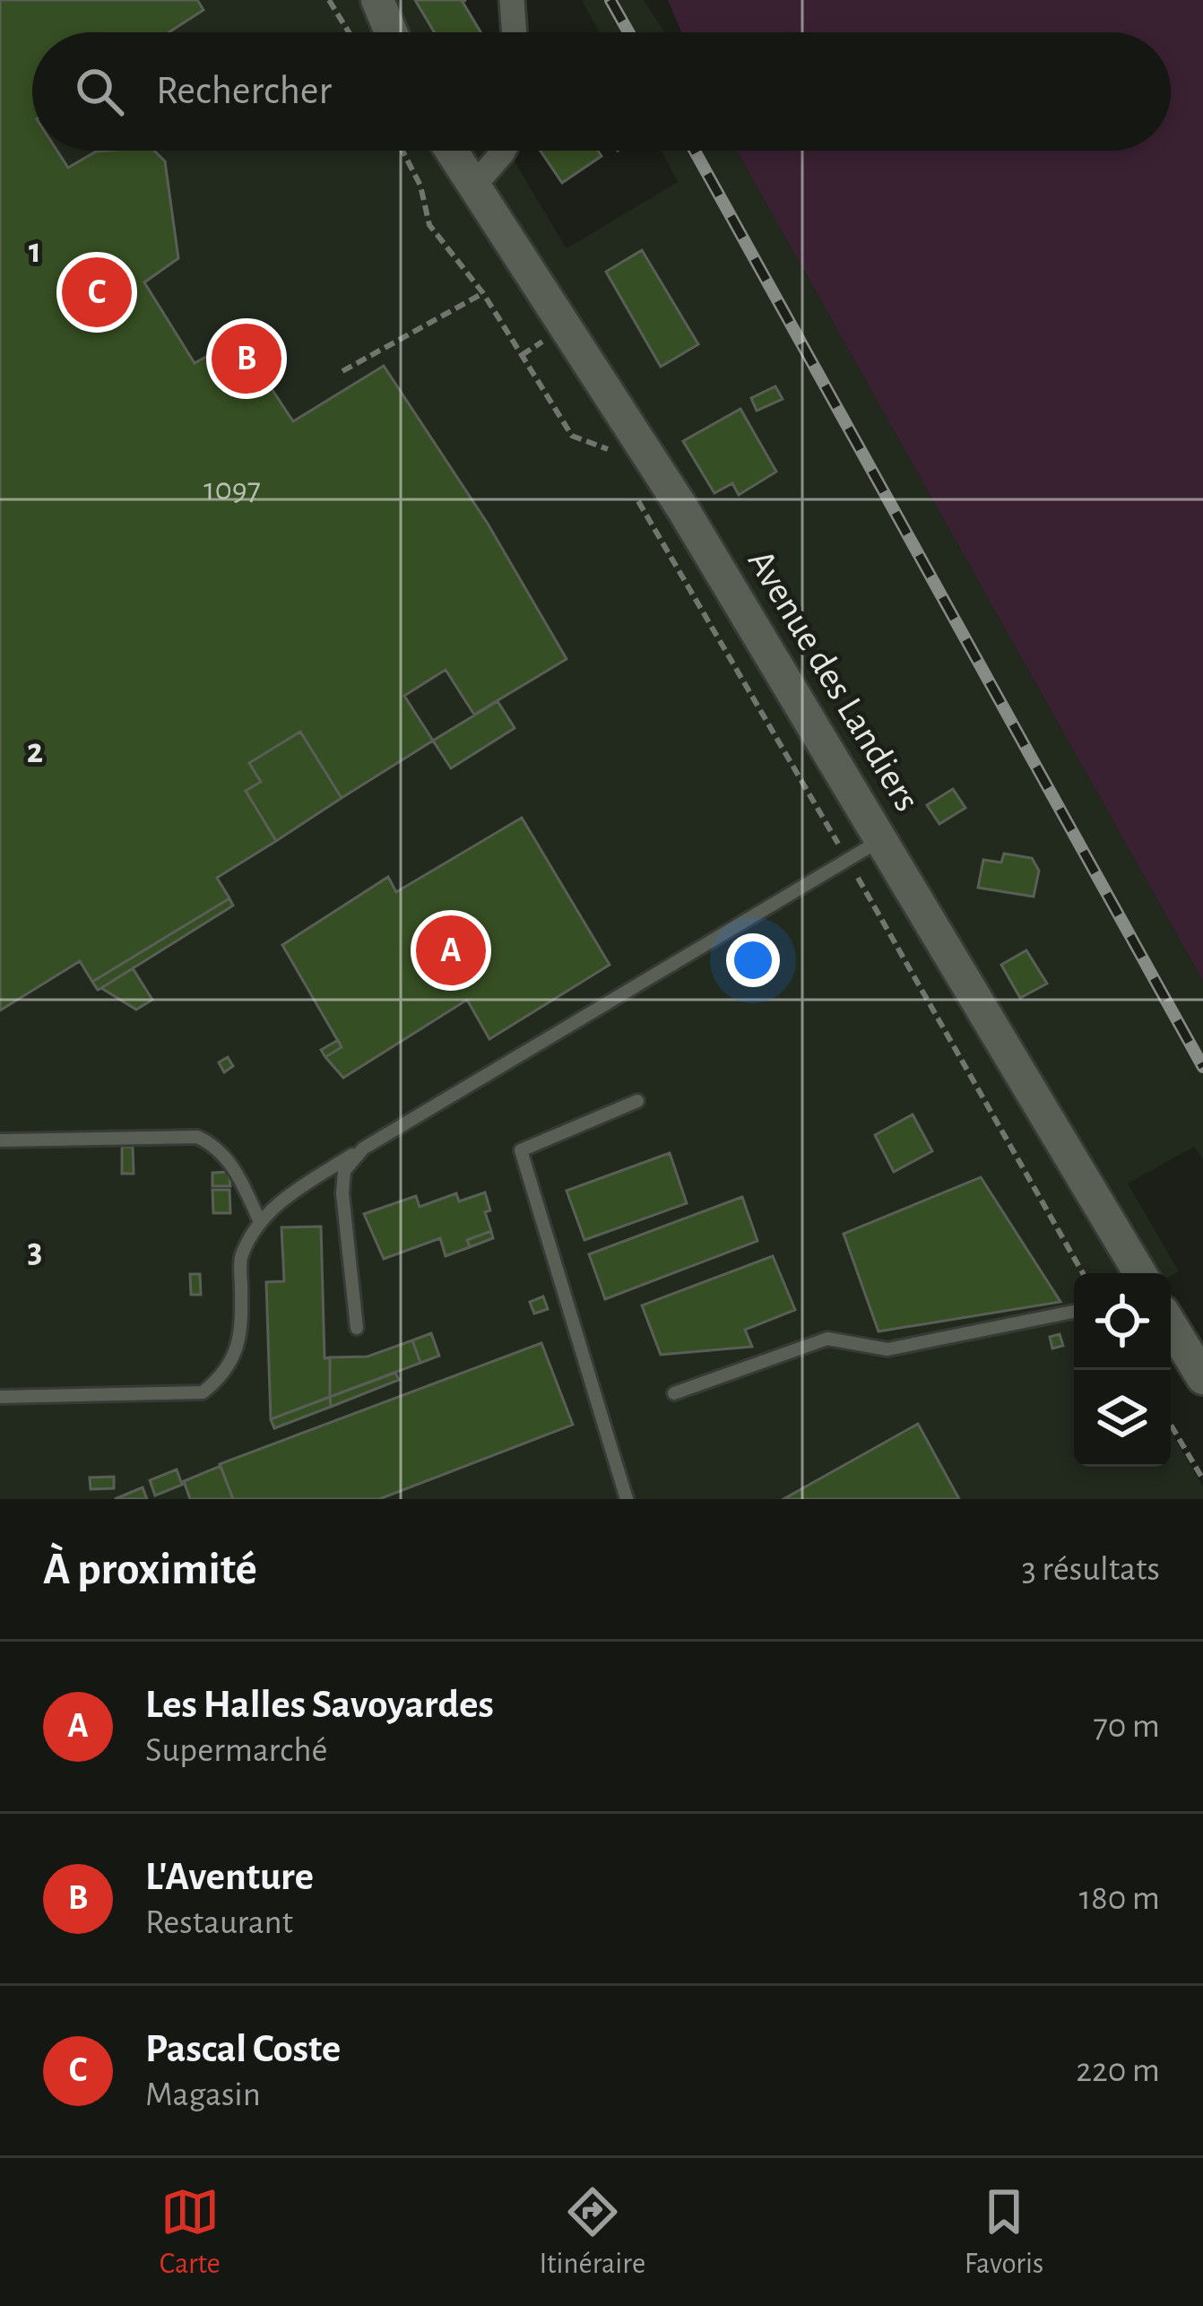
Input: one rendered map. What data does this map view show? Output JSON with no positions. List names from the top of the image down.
{
  "streets": {
    "main road": ["Avenue des Landiers"]
  },
  "house_numbers": ["1097"],
  "page": {
    "search": "Rechercher",
    "pins": ["C", "B", "A"],
    "heading": ["À proximité", "3 résultats"],
    "list": [
      {
        "mark": "A",
        "name": "Les Halles Savoyardes",
        "note": "Supermarché",
        "value": "70 m"
      },
      {
        "mark": "B",
        "name": "L'Aventure",
        "note": "Restaurant",
        "value": "180 m"
      },
      {
        "mark": "C",
        "name": "Pascal Coste",
        "note": "Magasin",
        "value": "220 m"
      }
    ],
    "nav": ["Carte", "Itinéraire", "Favoris"]
  },
  "grid": {
    "rows": ["1", "2", "3"]
  }
}
